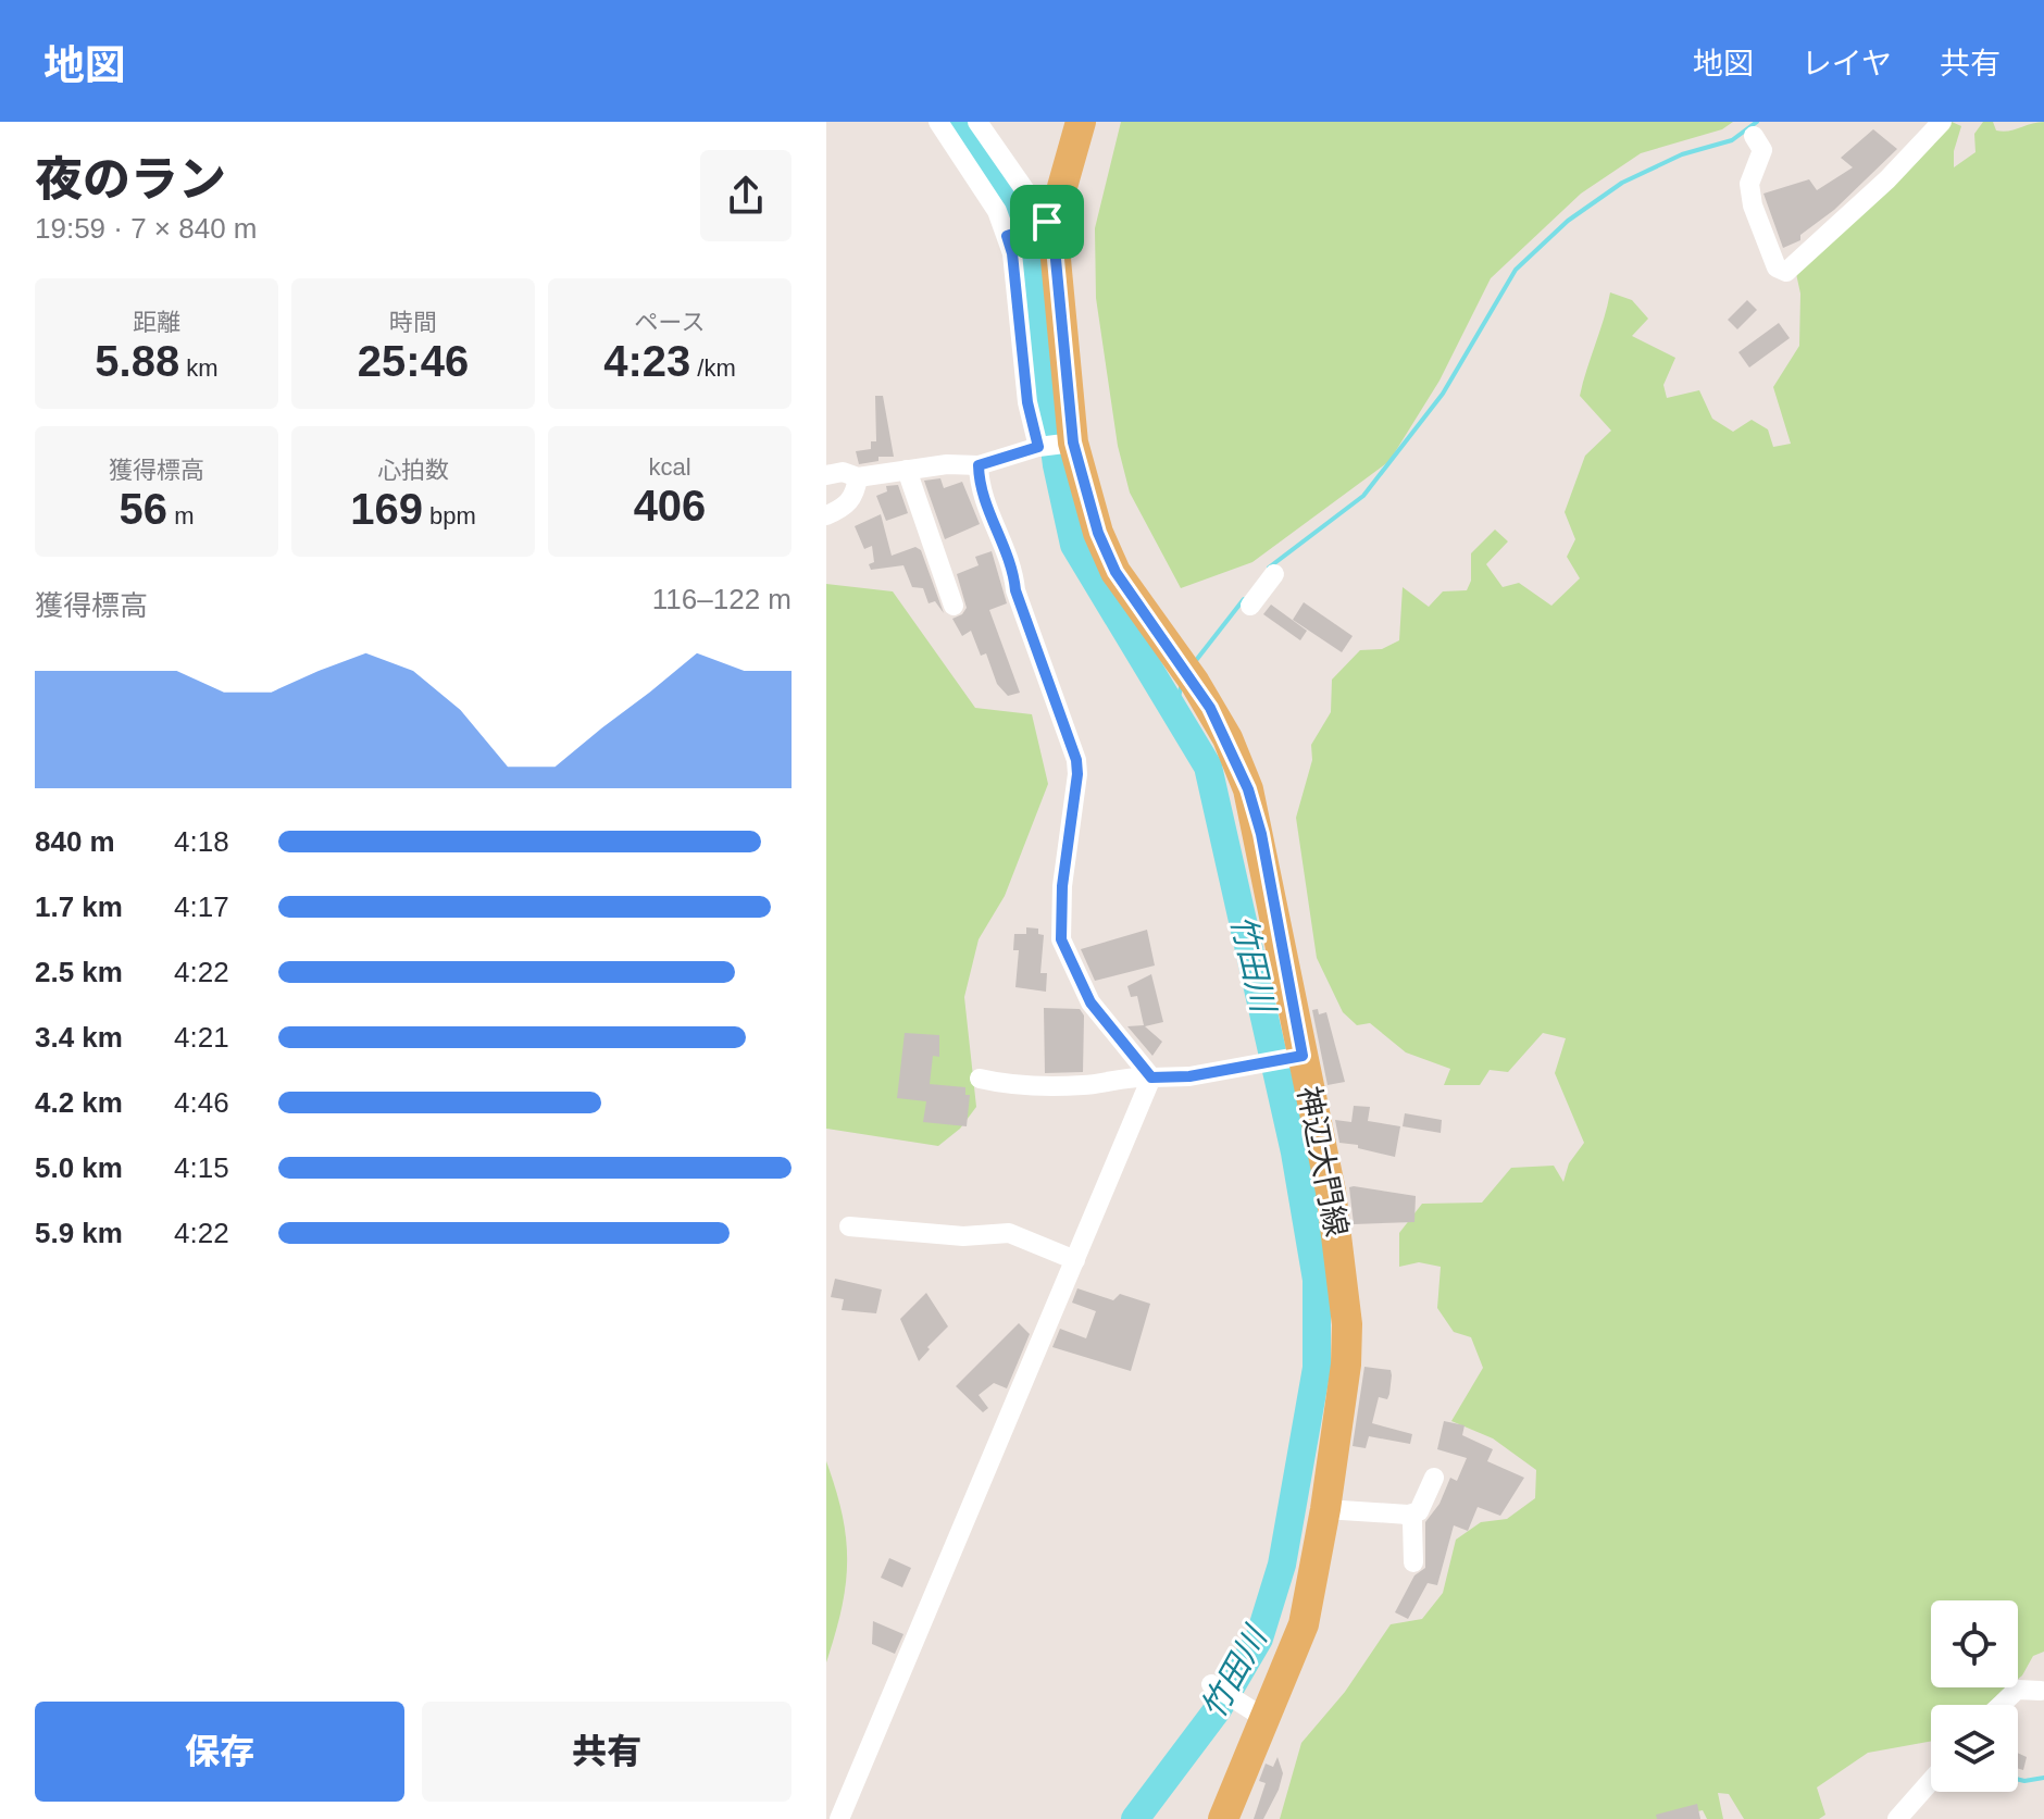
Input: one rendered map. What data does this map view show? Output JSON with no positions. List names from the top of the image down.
{
  "streets": {
    "main road": ["神辺大門線"]
  },
  "water": ["竹田川"],
  "page": {
    "header": "地図",
    "nav": ["地図", "レイヤ", "共有"],
    "heading": ["夜のラン", "19:59 · 7 × 840 m"],
    "stats": [
      ["距離", "5.88 km"],
      ["時間", "25:46"],
      ["ペース", "4:23 /km"],
      ["獲得標高", "56 m"],
      ["心拍数", "169 bpm"],
      ["kcal", "406"]
    ],
    "chart": ["獲得標高", "116–122 m"],
    "list": [
      {
        "name": "840 m",
        "note": "4:18"
      },
      {
        "name": "1.7 km",
        "note": "4:17"
      },
      {
        "name": "2.5 km",
        "note": "4:22"
      },
      {
        "name": "3.4 km",
        "note": "4:21"
      },
      {
        "name": "4.2 km",
        "note": "4:46"
      },
      {
        "name": "5.0 km",
        "note": "4:15"
      },
      {
        "name": "5.9 km",
        "note": "4:22"
      }
    ],
    "buttons": ["保存", "共有"]
  }
}
